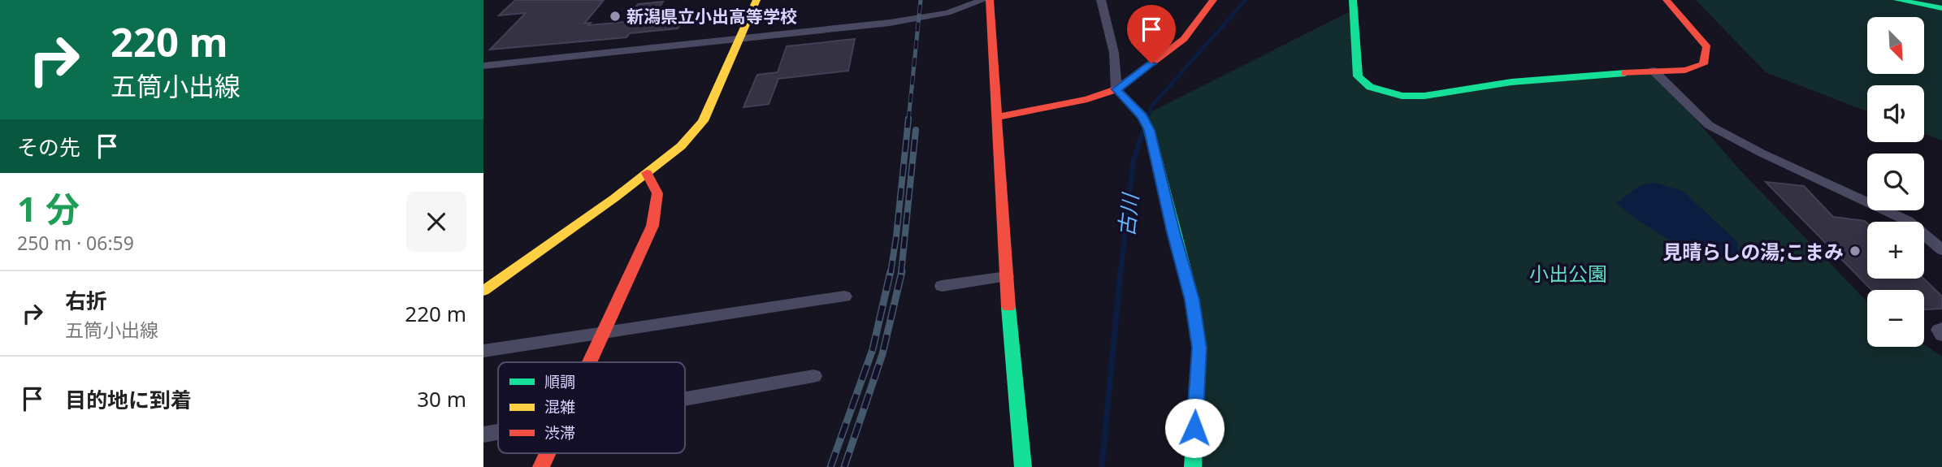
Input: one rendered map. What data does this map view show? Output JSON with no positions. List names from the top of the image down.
{
  "water": ["古川"],
  "parks": ["小出公園"],
  "places": ["新潟県立小出高等学校", "見晴らしの湯;こまみ"],
  "legend": ["順調", "混雑", "渋滞"],
  "north": "bottom right",
  "page": {
    "turn": ["220 m", "五筒小出線"],
    "map_buttons": ["+", "−"],
    "then": "その先",
    "heading": ["1 分", "250 m · 06:59"],
    "list": [
      {
        "name": "右折",
        "note": "五筒小出線",
        "value": "220 m"
      },
      {
        "name": "目的地に到着",
        "value": "30 m"
      }
    ]
  }
}
